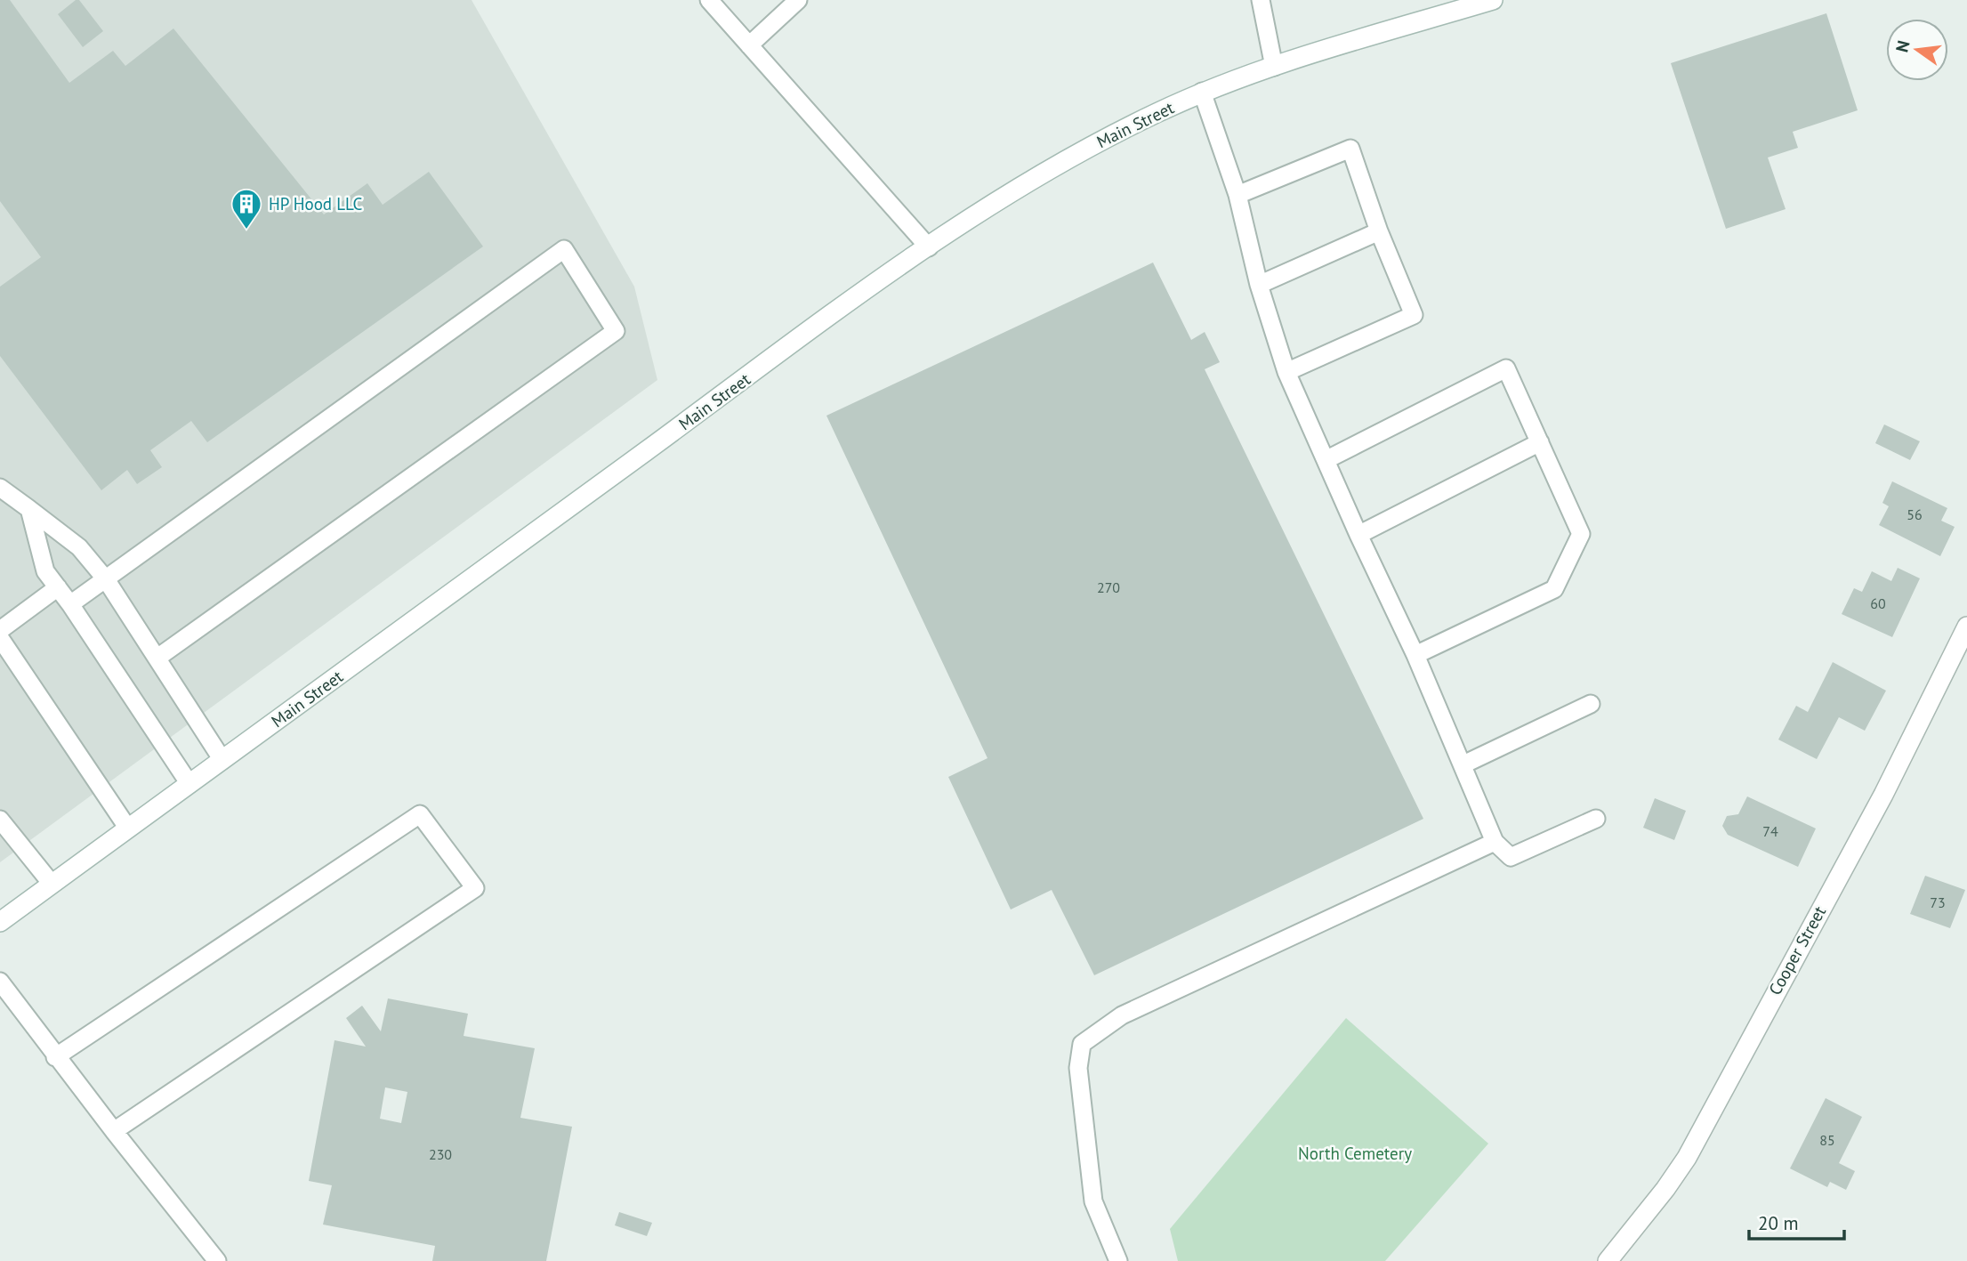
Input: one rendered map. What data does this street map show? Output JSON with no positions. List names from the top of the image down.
{
  "streets": {
    "main road": ["Main Street", "Cooper Street"]
  },
  "parks": ["North Cemetery"],
  "places": {
    "building": ["HP Hood LLC"]
  },
  "house_numbers": [
    "56",
    "270",
    "60",
    "74",
    "73",
    "85",
    "230"
  ],
  "scale_bar": "20 m",
  "north": "left"
}
